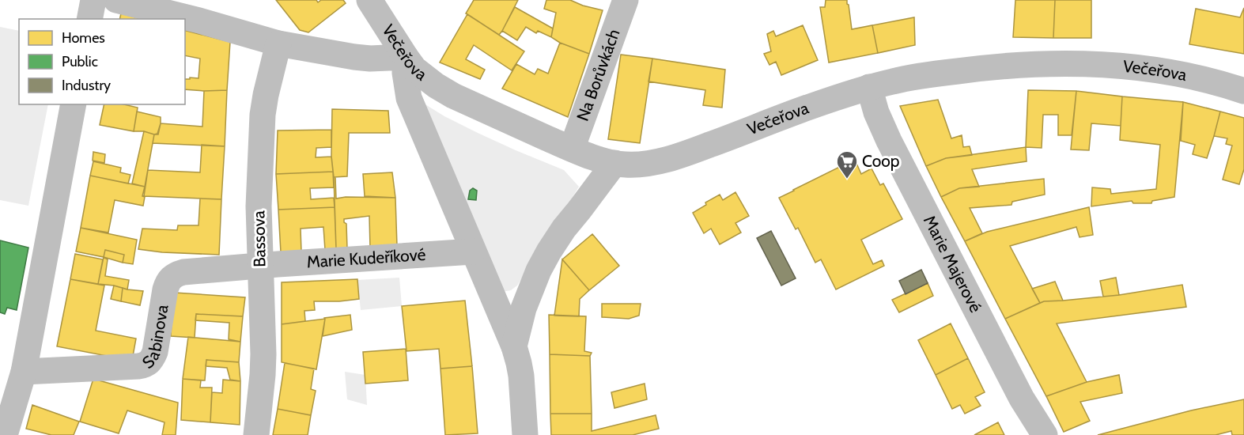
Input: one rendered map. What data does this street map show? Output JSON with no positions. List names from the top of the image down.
{
  "streets": {
    "street": [
      "Večeřova",
      "Na Borůvkách",
      "Bassova",
      "Marie Kudeříkové",
      "Marie Majerové",
      "Sabinova"
    ]
  },
  "crossings": [
    ["Večeřova", "Na Borůvkách"],
    ["Večeřova", "Marie Majerové"],
    ["Bassova", "Marie Kudeříkové"],
    ["Bassova", "Sabinova"],
    ["Marie Kudeříkové", "Sabinova"]
  ],
  "places": {
    "supermarket": ["Coop"]
  },
  "legend": ["Homes", "Public", "Industry"]
}
